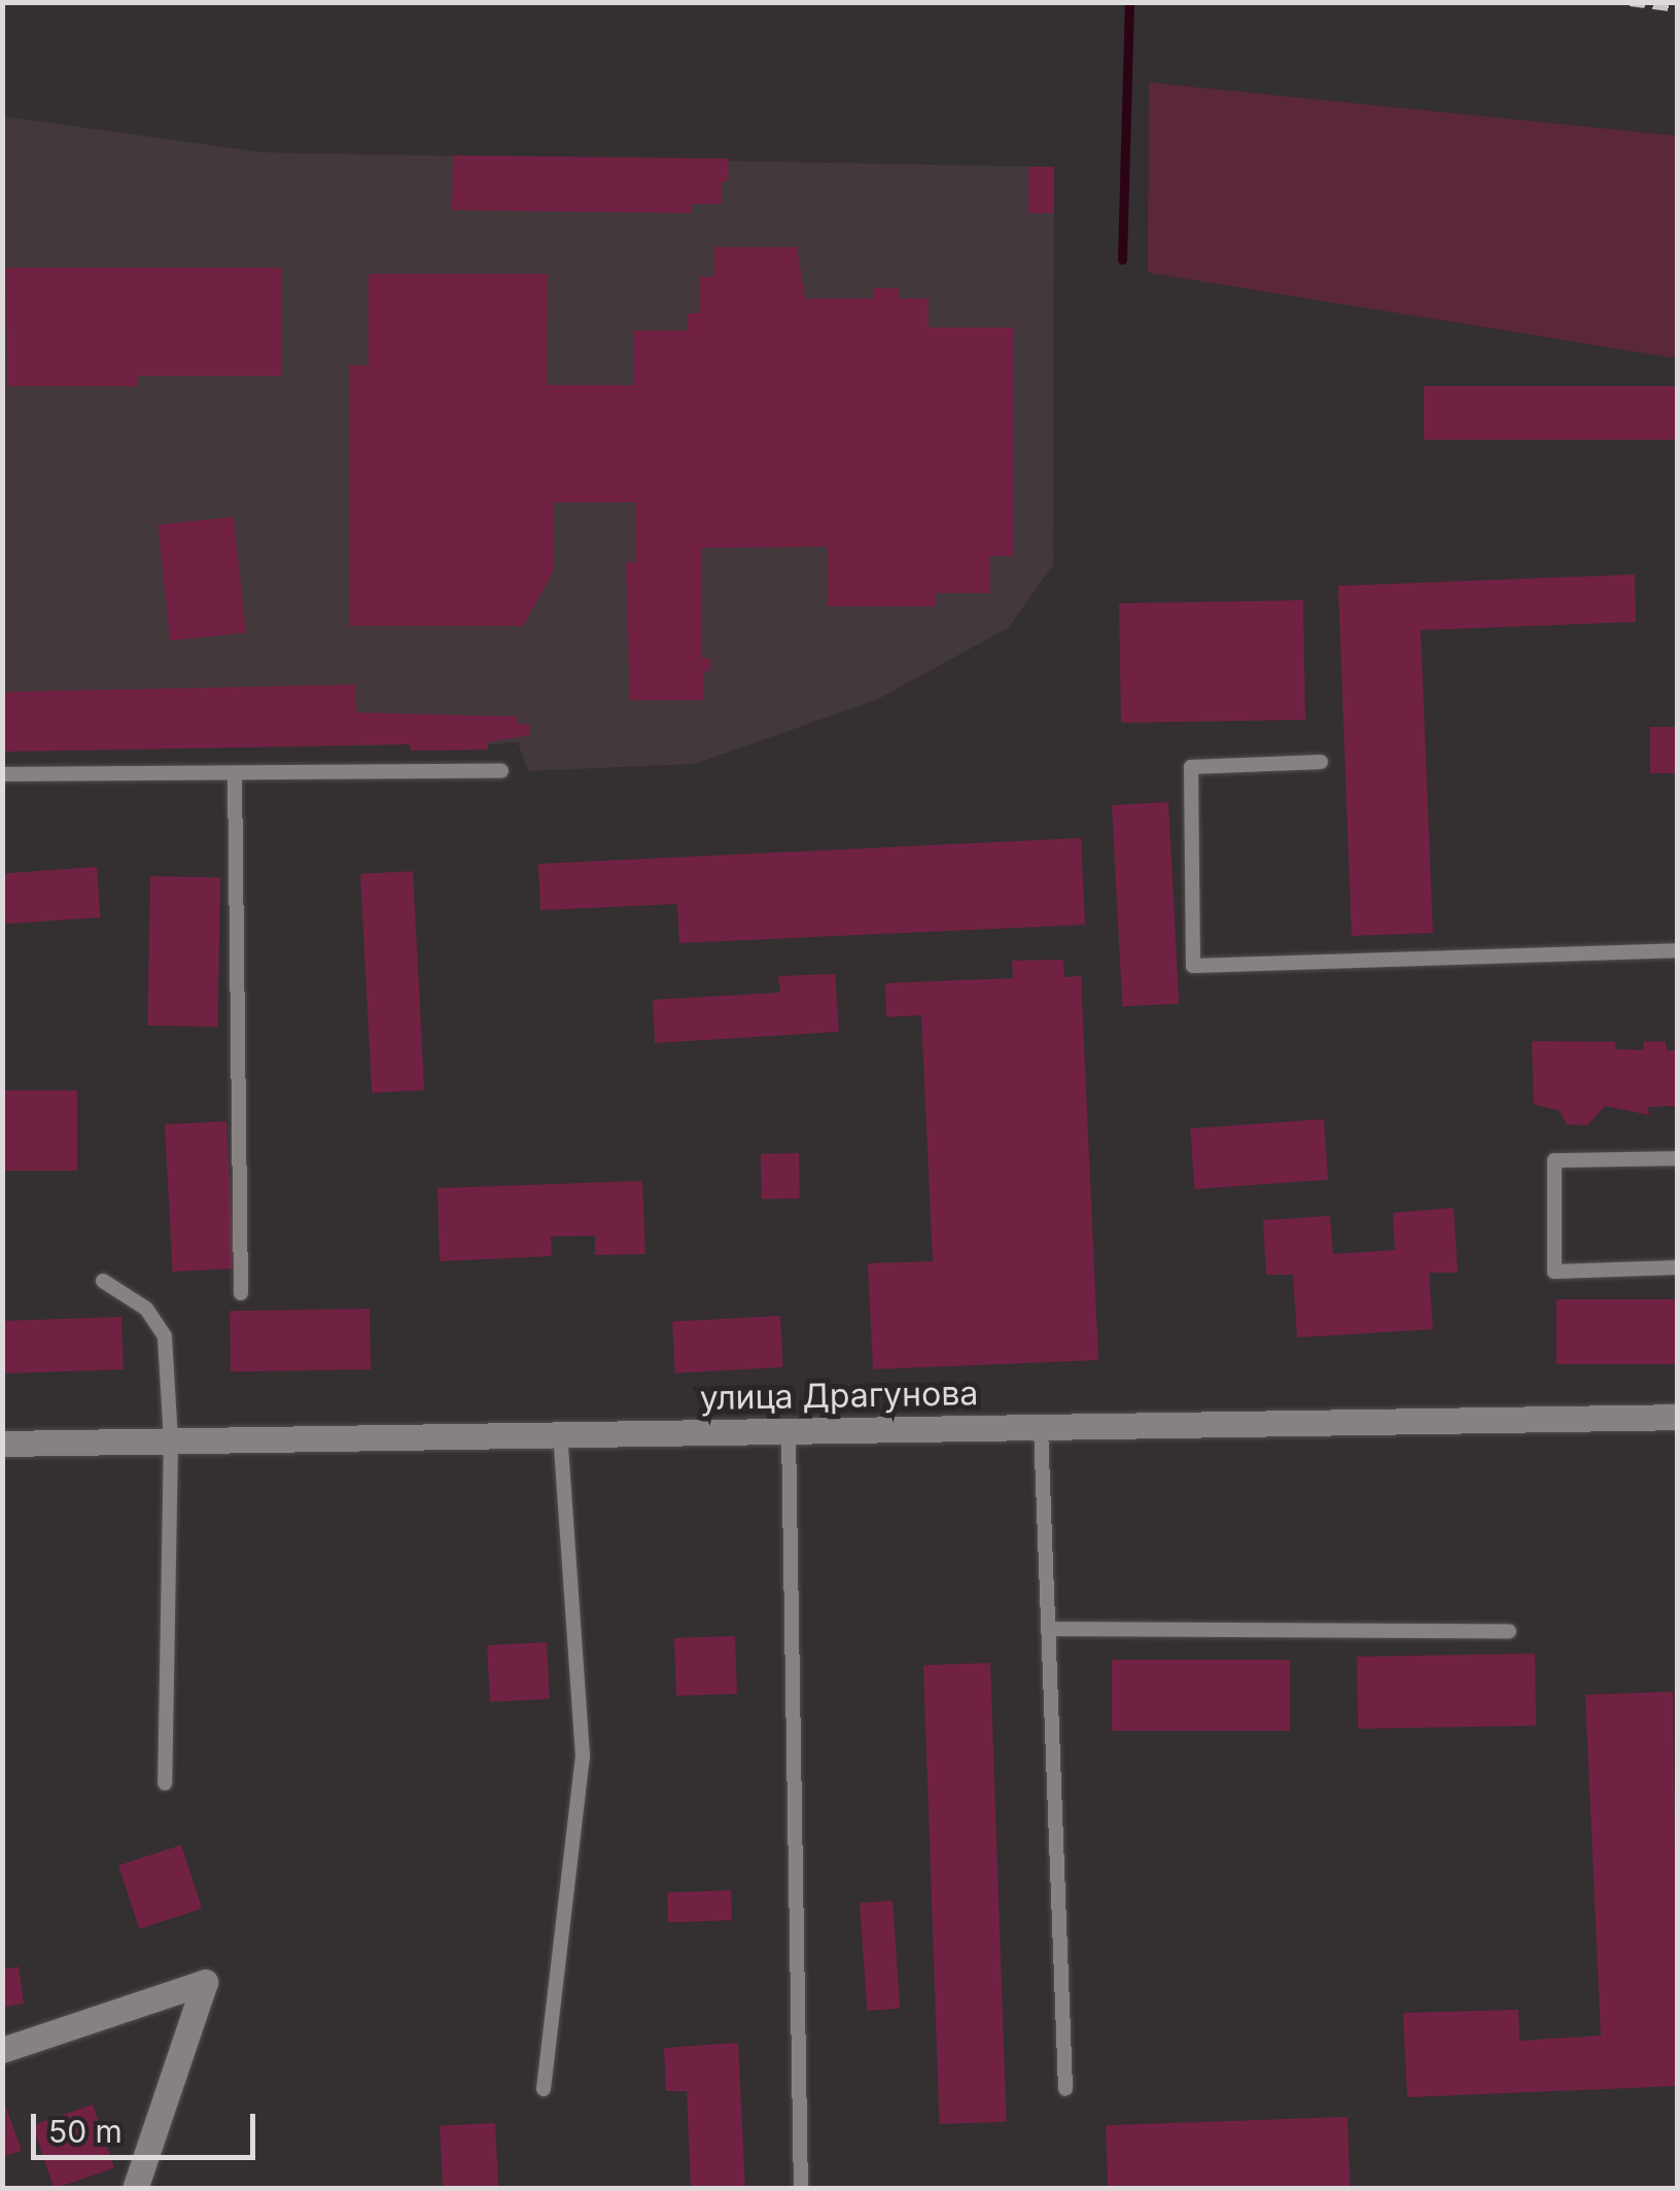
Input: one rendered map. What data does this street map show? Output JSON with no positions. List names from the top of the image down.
{
  "streets": {
    "main road": ["улица Драгунова"]
  },
  "scale_bar": "50 m"
}
